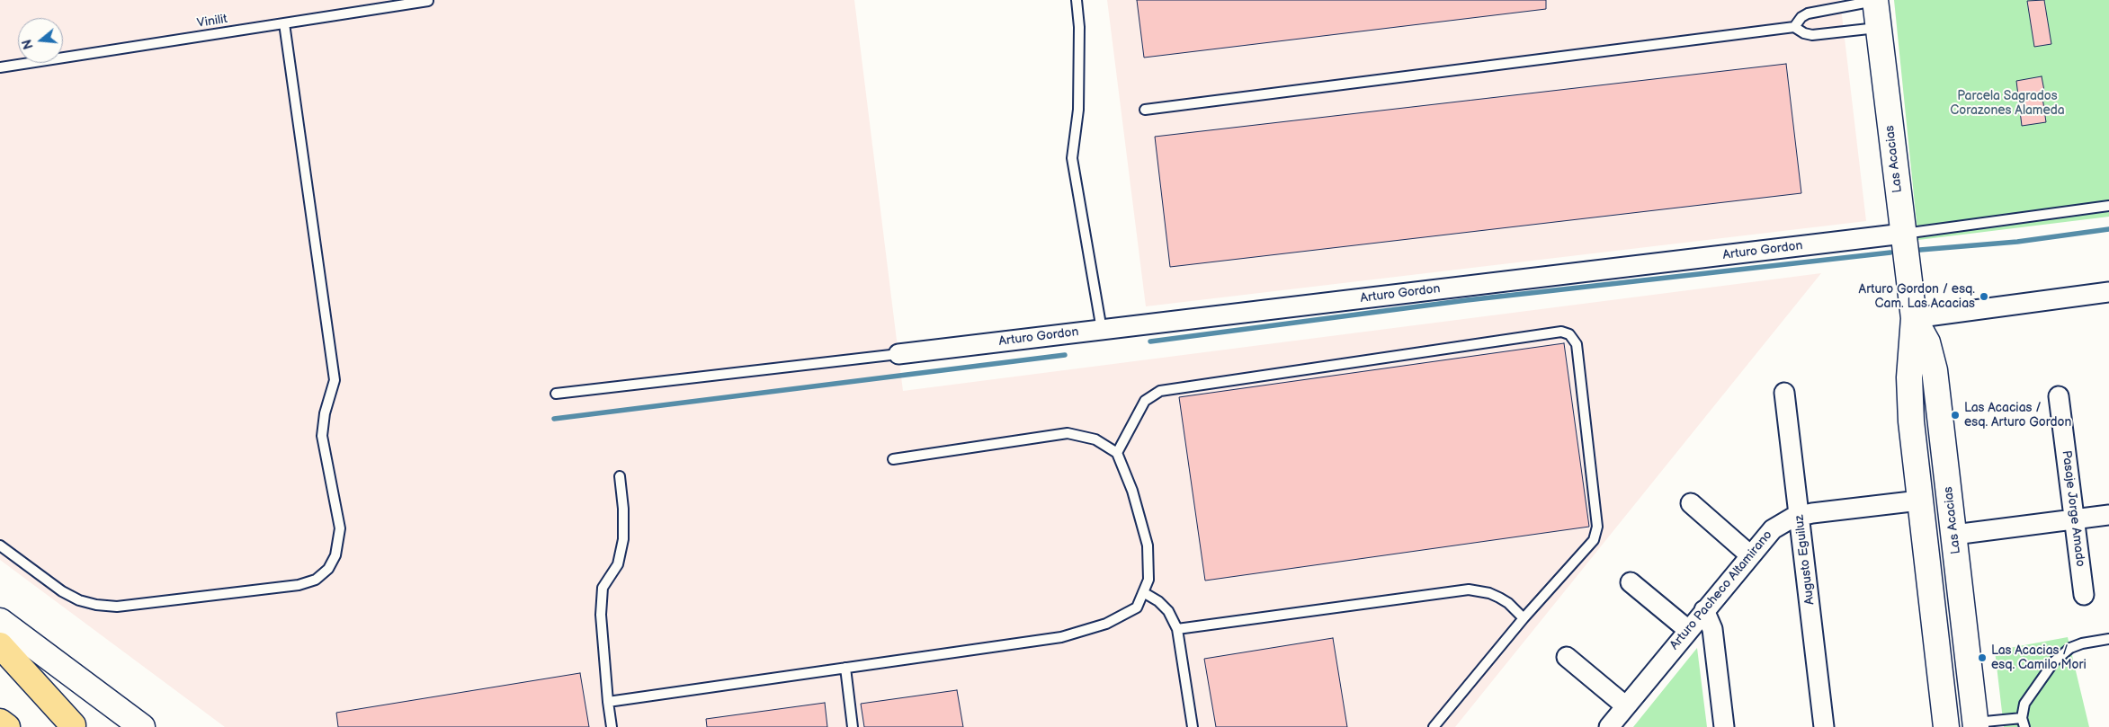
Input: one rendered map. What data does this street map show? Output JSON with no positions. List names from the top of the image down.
{
  "streets": {
    "main road": ["Las Acacias"],
    "street": [
      "Arturo Gordon",
      "Pasaje Jorge Amado",
      "Augusto Eguiluz",
      "Arturo Pacheco Altamirano"
    ],
    "lane": ["Vinilit"]
  },
  "crossings": [
    ["Las Acacias", "Arturo Gordon"],
    ["Las Acacias", "Arturo Pacheco Altamirano"],
    ["Augusto Eguiluz", "Arturo Pacheco Altamirano"]
  ],
  "parks": ["Parcela Sagrados Corazones Alameda"],
  "places": ["Arturo Gordon / esq. Cam. Las Acacias", "Las Acacias / esq. Arturo Gordon", "Las Acacias / esq. Camilo Mori"],
  "north": "left"
}
